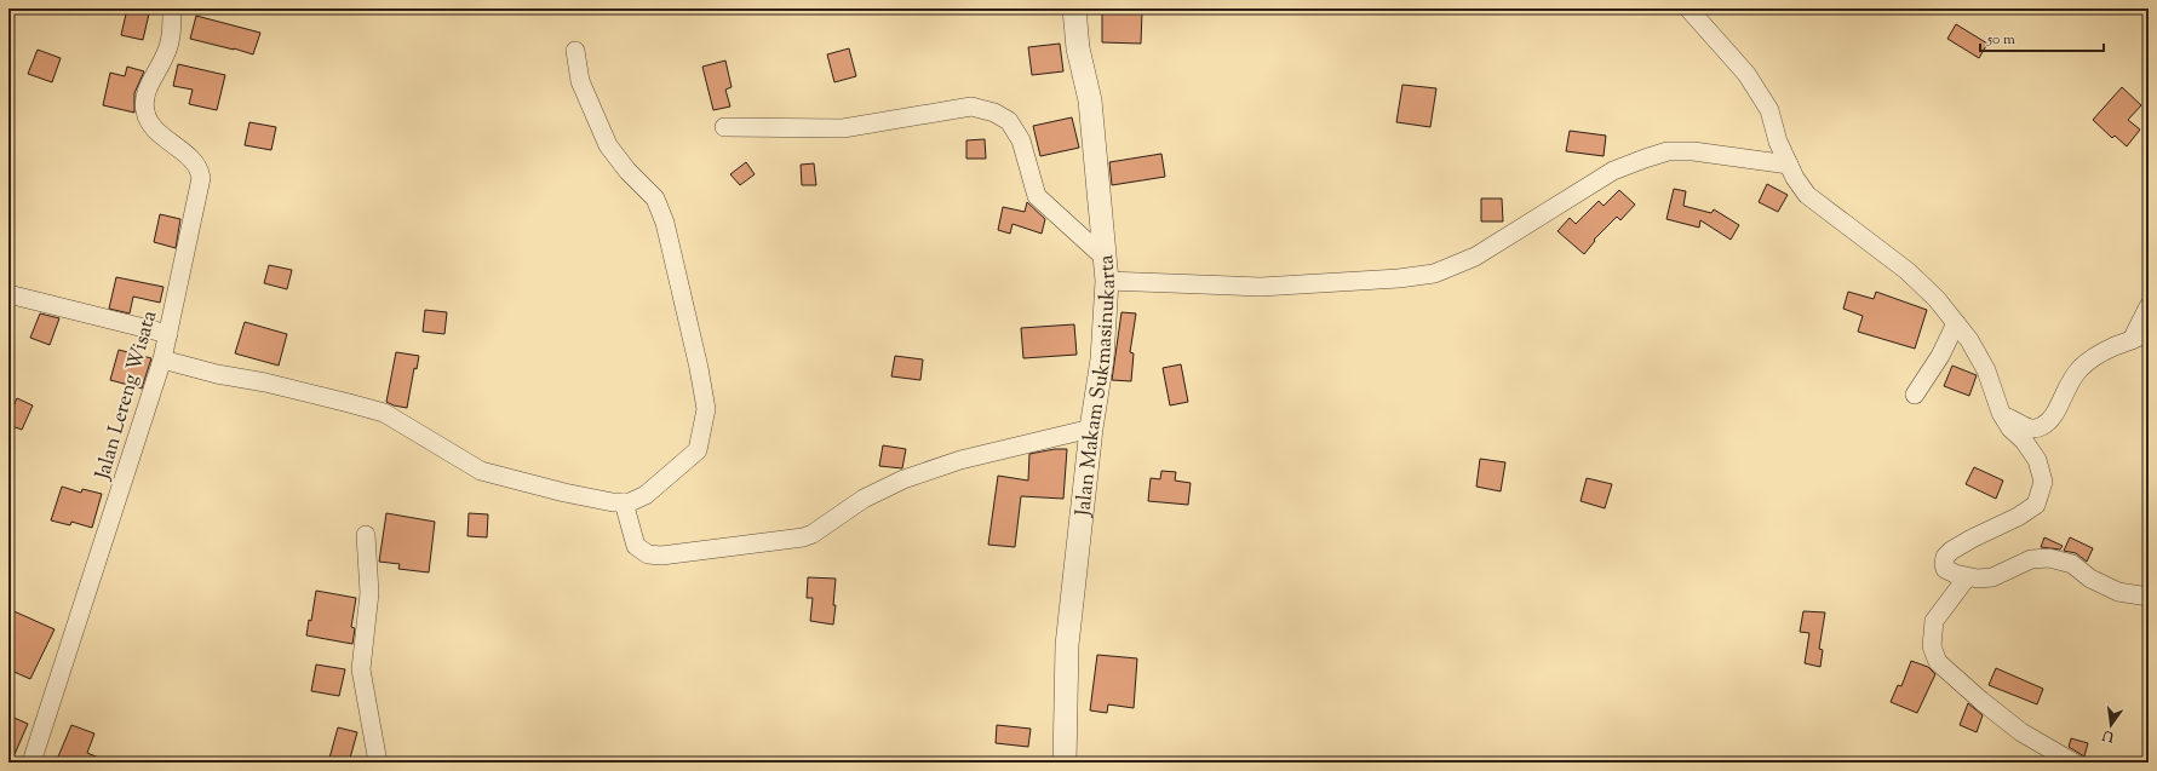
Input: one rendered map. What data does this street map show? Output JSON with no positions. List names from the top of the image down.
{
  "streets": {
    "street": ["Jalan Makam Sukmasinukarta", "Jalan Lereng Wisata"]
  },
  "scale_bar": "50 m",
  "north": "bottom"
}
